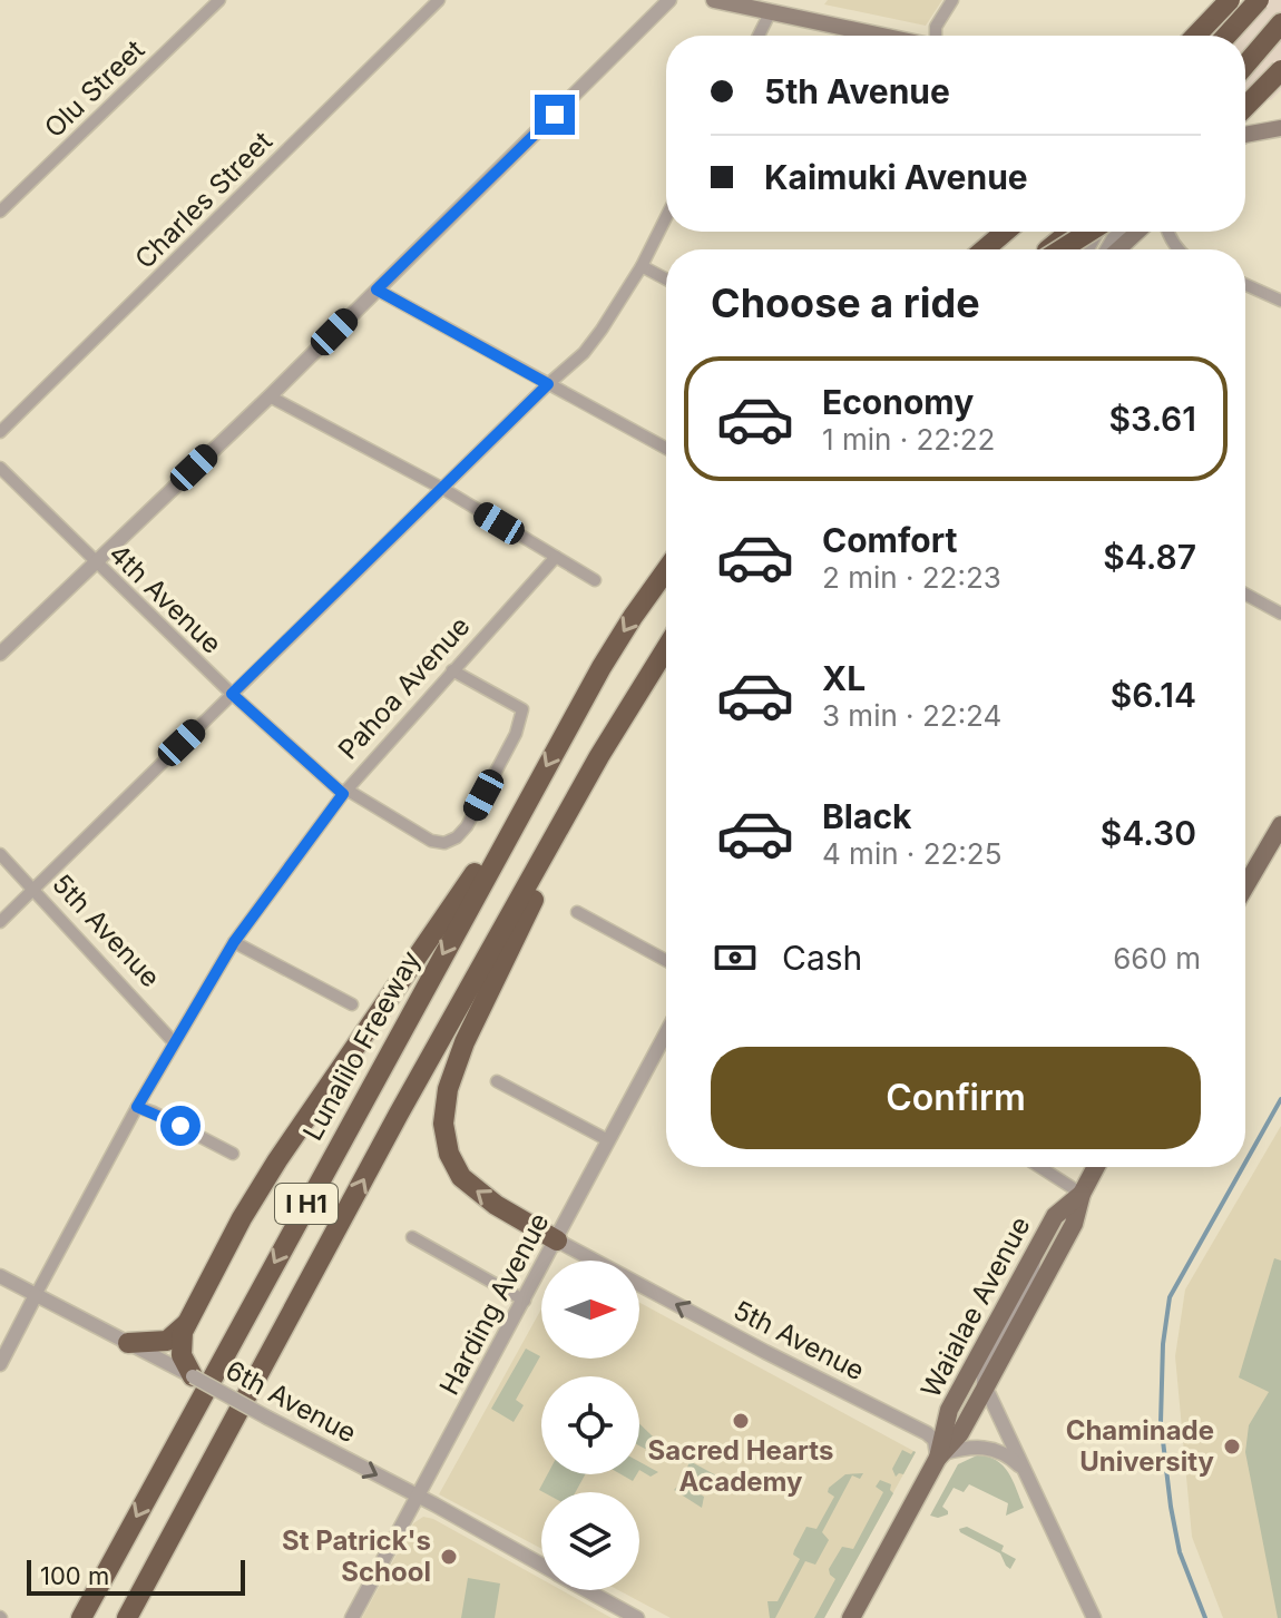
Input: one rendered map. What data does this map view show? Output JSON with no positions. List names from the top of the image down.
{
  "streets": {
    "highway": ["Lunalilo Freeway", "I H1"],
    "main road": ["Waialae Avenue"],
    "street": [
      "Olu Street",
      "Charles Street",
      "4th Avenue",
      "Pahoa Avenue",
      "5th Avenue",
      "Harding Avenue",
      "6th Avenue"
    ]
  },
  "crossings": [
    ["4th Avenue", "Pahoa Avenue"],
    ["Pahoa Avenue", "5th Avenue"],
    ["Pahoa Avenue", "6th Avenue"],
    ["5th Avenue", "Harding Avenue"],
    ["5th Avenue", "Waialae Avenue"],
    ["Harding Avenue", "6th Avenue"]
  ],
  "one_way": ["5th Avenue", "6th Avenue"],
  "places": ["Sacred Hearts Academy", "Chaminade University", "St Patrick's School"],
  "scale_bar": "100 m",
  "north": "right",
  "page": {
    "banner": ["5th Avenue", "Kaimuki Avenue"],
    "heading": "Choose a ride",
    "list": [
      {
        "name": "Economy",
        "note": "1 min · 22:22",
        "value": "$3.61"
      },
      {
        "name": "Comfort",
        "note": "2 min · 22:23",
        "value": "$4.87"
      },
      {
        "name": "XL",
        "note": "3 min · 22:24",
        "value": "$6.14"
      },
      {
        "name": "Black",
        "note": "4 min · 22:25",
        "value": "$4.30"
      }
    ],
    "pay": ["Cash", "660 m"],
    "buttons": "Confirm",
    "scale": "100 m"
  }
}
